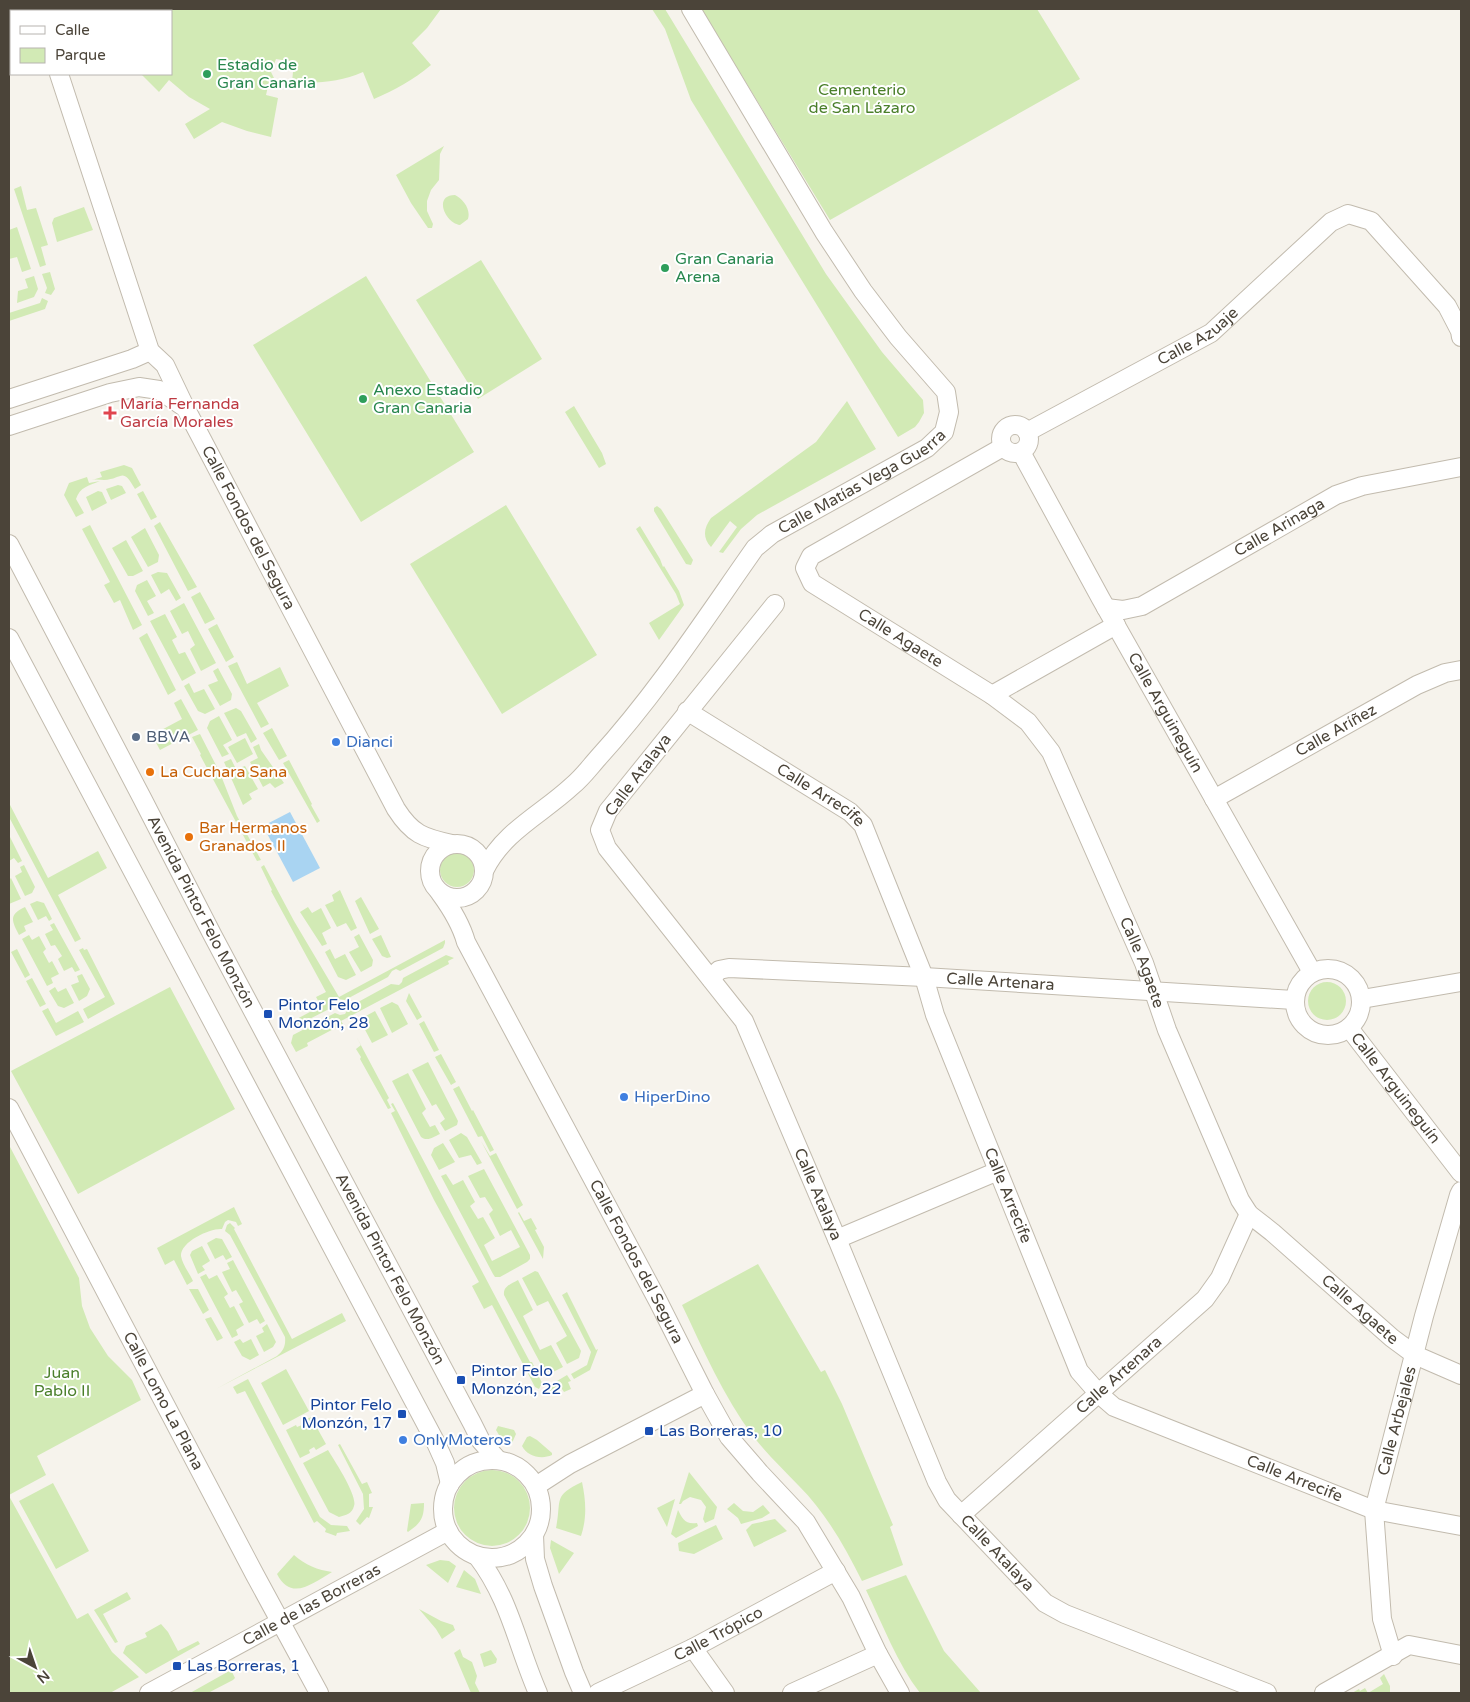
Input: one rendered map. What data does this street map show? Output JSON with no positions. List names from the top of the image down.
{
  "streets": {
    "street": [
      "Calle Azuaje",
      "Calle Matías Vega Guerra",
      "Calle Fondos del Segura",
      "Calle Arinaga",
      "Calle Agaete",
      "Calle Arguineguín",
      "Calle Aríñez",
      "Calle Atalaya",
      "Calle Arrecife",
      "Avenida Pintor Felo Monzón",
      "Calle Artenara",
      "Calle Lomo La Plana",
      "Calle Arbejales",
      "Calle de las Borreras",
      "Calle Trópico"
    ]
  },
  "crossings": [
    ["Calle Azuaje", "Calle Agaete"],
    ["Calle Azuaje", "Calle Arguineguín"],
    ["Calle Matías Vega Guerra", "Calle Fondos del Segura"],
    ["Calle Fondos del Segura", "Calle Trópico"],
    ["Calle Arinaga", "Calle Arguineguín"],
    ["Calle Agaete", "Calle Arguineguín"],
    ["Calle Agaete", "Calle Artenara"],
    ["Calle Agaete", "Calle Arbejales"],
    ["Calle Arguineguín", "Calle Aríñez"],
    ["Calle Arguineguín", "Calle Artenara"],
    ["Calle Atalaya", "Calle Arrecife"],
    ["Calle Atalaya", "Calle Artenara"],
    ["Calle Arrecife", "Calle Artenara"],
    ["Calle Arrecife", "Calle Arbejales"],
    ["Avenida Pintor Felo Monzón", "Calle de las Borreras"],
    ["Calle Lomo La Plana", "Calle de las Borreras"]
  ],
  "parks": ["Cementerio de San Lázaro", "Juan Pablo II"],
  "places": {
    "other": [
      "Estadio de Gran Canaria",
      "Gran Canaria Arena",
      "Anexo Estadio Gran Canaria",
      "BBVA",
      "Dianci",
      "La Cuchara Sana",
      "Bar Hermanos Granados II",
      "HiperDino",
      "OnlyMoteros"
    ],
    "health": ["María Fernanda García Morales"],
    "transit": [
      "Pintor Felo Monzón, 28",
      "Pintor Felo Monzón, 22",
      "Pintor Felo Monzón, 17",
      "Las Borreras, 10",
      "Las Borreras, 1"
    ]
  },
  "legend": ["Calle", "Parque"],
  "north": "bottom right"
}
